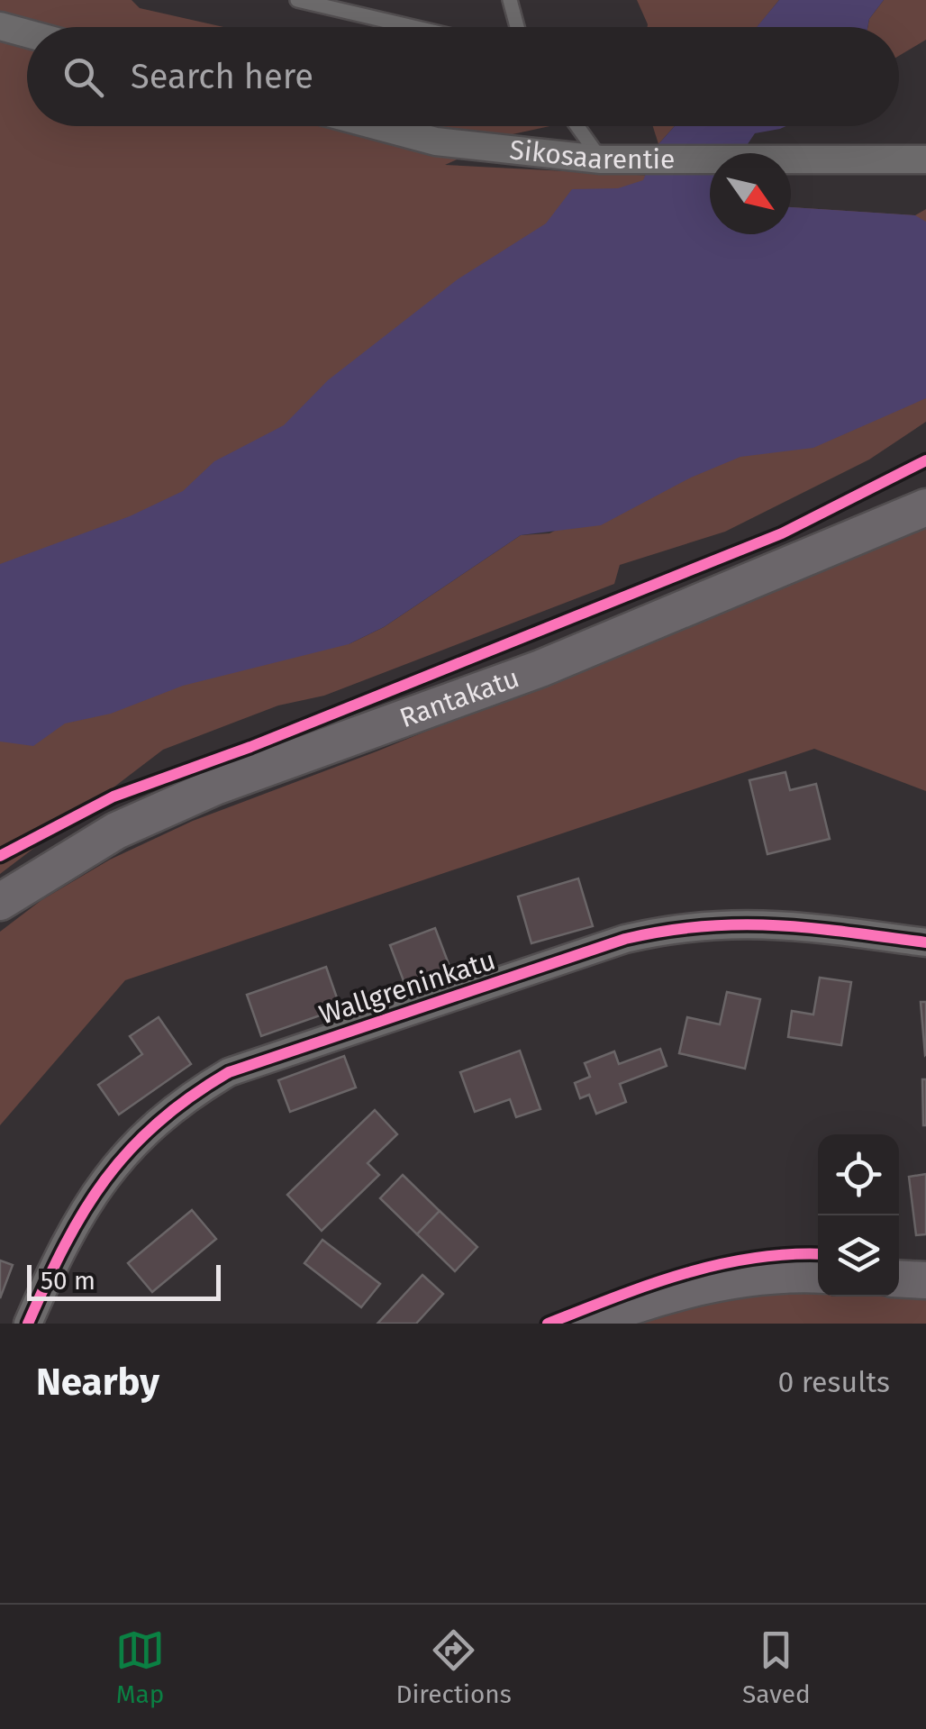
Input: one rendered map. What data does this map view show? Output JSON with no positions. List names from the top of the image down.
{
  "streets": {
    "street": ["Sikosaarentie", "Rantakatu", "Wallgreninkatu"]
  },
  "scale_bar": "50 m",
  "north": "bottom right",
  "page": {
    "search": "Search here",
    "scale": "50 m",
    "heading": ["Nearby", "0 results"],
    "nav": ["Map", "Directions", "Saved"]
  }
}
